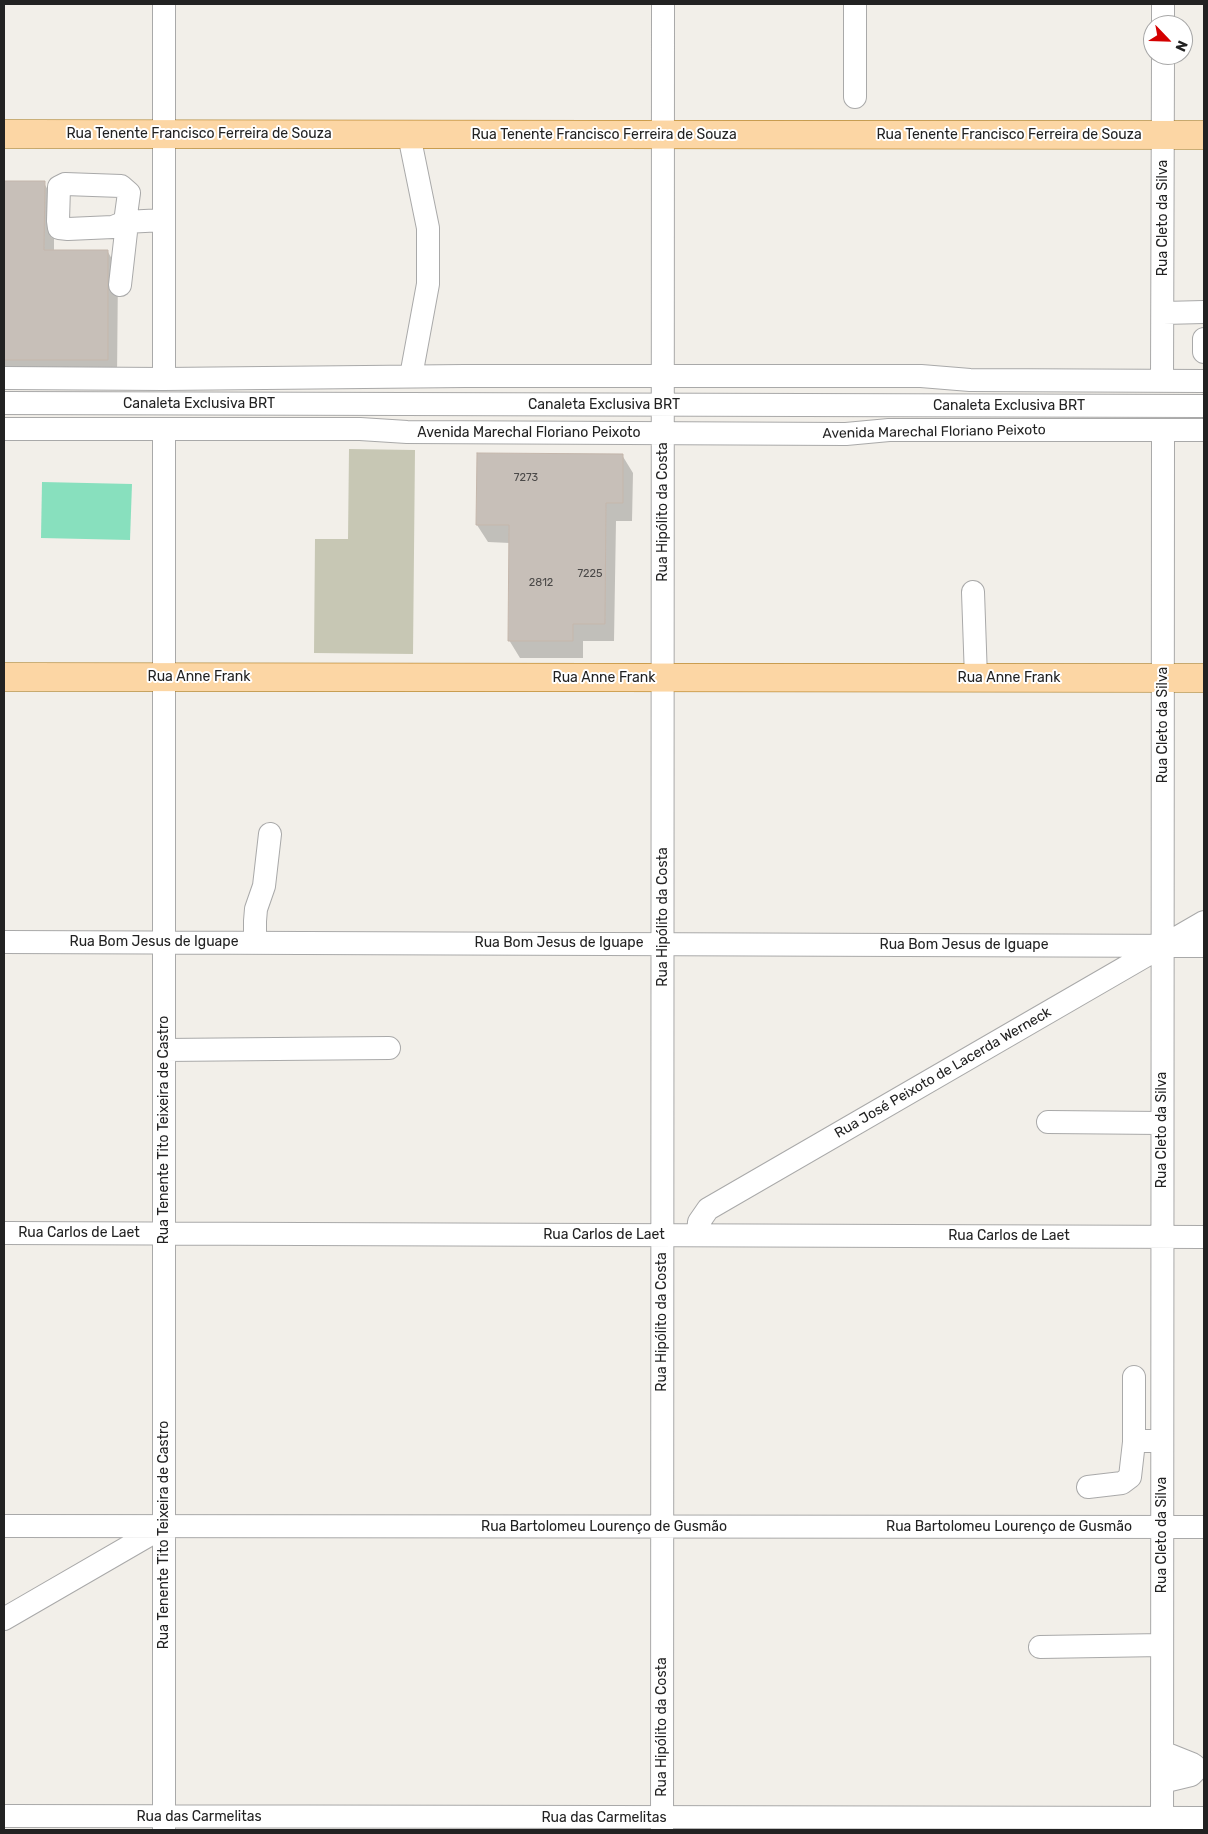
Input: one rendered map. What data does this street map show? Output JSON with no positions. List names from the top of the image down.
{
  "streets": {
    "main road": ["Rua Tenente Francisco Ferreira de Souza", "Rua Anne Frank"],
    "street": [
      "Rua Cleto da Silva",
      "Canaleta Exclusiva BRT",
      "Avenida Marechal Floriano Peixoto",
      "Rua Hipólito da Costa",
      "Rua Bom Jesus de Iguape",
      "Rua José Peixoto de Lacerda Werneck",
      "Rua Tenente Tito Teixeira de Castro",
      "Rua Carlos de Laet",
      "Rua Bartolomeu Lourenço de Gusmão",
      "Rua das Carmelitas"
    ]
  },
  "crossings": [
    ["Rua Tenente Francisco Ferreira de Souza", "Rua Cleto da Silva"],
    ["Rua Tenente Francisco Ferreira de Souza", "Rua Hipólito da Costa"],
    ["Rua Cleto da Silva", "Avenida Marechal Floriano Peixoto"],
    ["Rua Cleto da Silva", "Rua Anne Frank"],
    ["Rua Cleto da Silva", "Rua Bom Jesus de Iguape"],
    ["Rua Cleto da Silva", "Rua José Peixoto de Lacerda Werneck"],
    ["Rua Cleto da Silva", "Rua Carlos de Laet"],
    ["Rua Cleto da Silva", "Rua Bartolomeu Lourenço de Gusmão"],
    ["Rua Cleto da Silva", "Rua das Carmelitas"],
    ["Canaleta Exclusiva BRT", "Rua Hipólito da Costa"],
    ["Avenida Marechal Floriano Peixoto", "Rua Hipólito da Costa"],
    ["Avenida Marechal Floriano Peixoto", "Rua Tenente Tito Teixeira de Castro"],
    ["Rua Hipólito da Costa", "Rua Anne Frank"],
    ["Rua Hipólito da Costa", "Rua Bom Jesus de Iguape"],
    ["Rua Hipólito da Costa", "Rua Carlos de Laet"],
    ["Rua Hipólito da Costa", "Rua Bartolomeu Lourenço de Gusmão"],
    ["Rua Hipólito da Costa", "Rua das Carmelitas"],
    ["Rua Anne Frank", "Rua Tenente Tito Teixeira de Castro"],
    ["Rua Bom Jesus de Iguape", "Rua José Peixoto de Lacerda Werneck"],
    ["Rua Bom Jesus de Iguape", "Rua Tenente Tito Teixeira de Castro"],
    ["Rua José Peixoto de Lacerda Werneck", "Rua Carlos de Laet"],
    ["Rua Tenente Tito Teixeira de Castro", "Rua Carlos de Laet"],
    ["Rua Tenente Tito Teixeira de Castro", "Rua Bartolomeu Lourenço de Gusmão"],
    ["Rua Tenente Tito Teixeira de Castro", "Rua das Carmelitas"]
  ],
  "house_numbers": ["7273", "7225", "2812"],
  "north": "bottom right"
}
